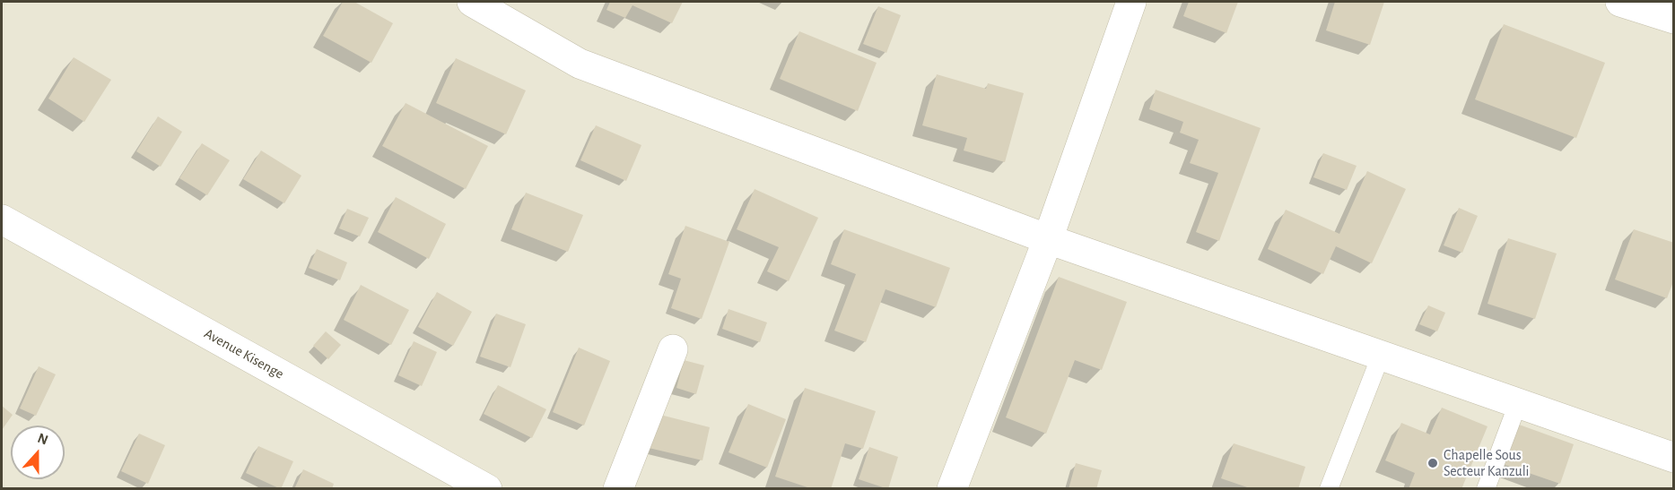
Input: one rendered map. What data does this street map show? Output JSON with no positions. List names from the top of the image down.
{
  "streets": {
    "street": ["Avenue Kisenge"]
  },
  "places": ["Chapelle Sous Secteur Kanzuli"],
  "north": "top"
}
